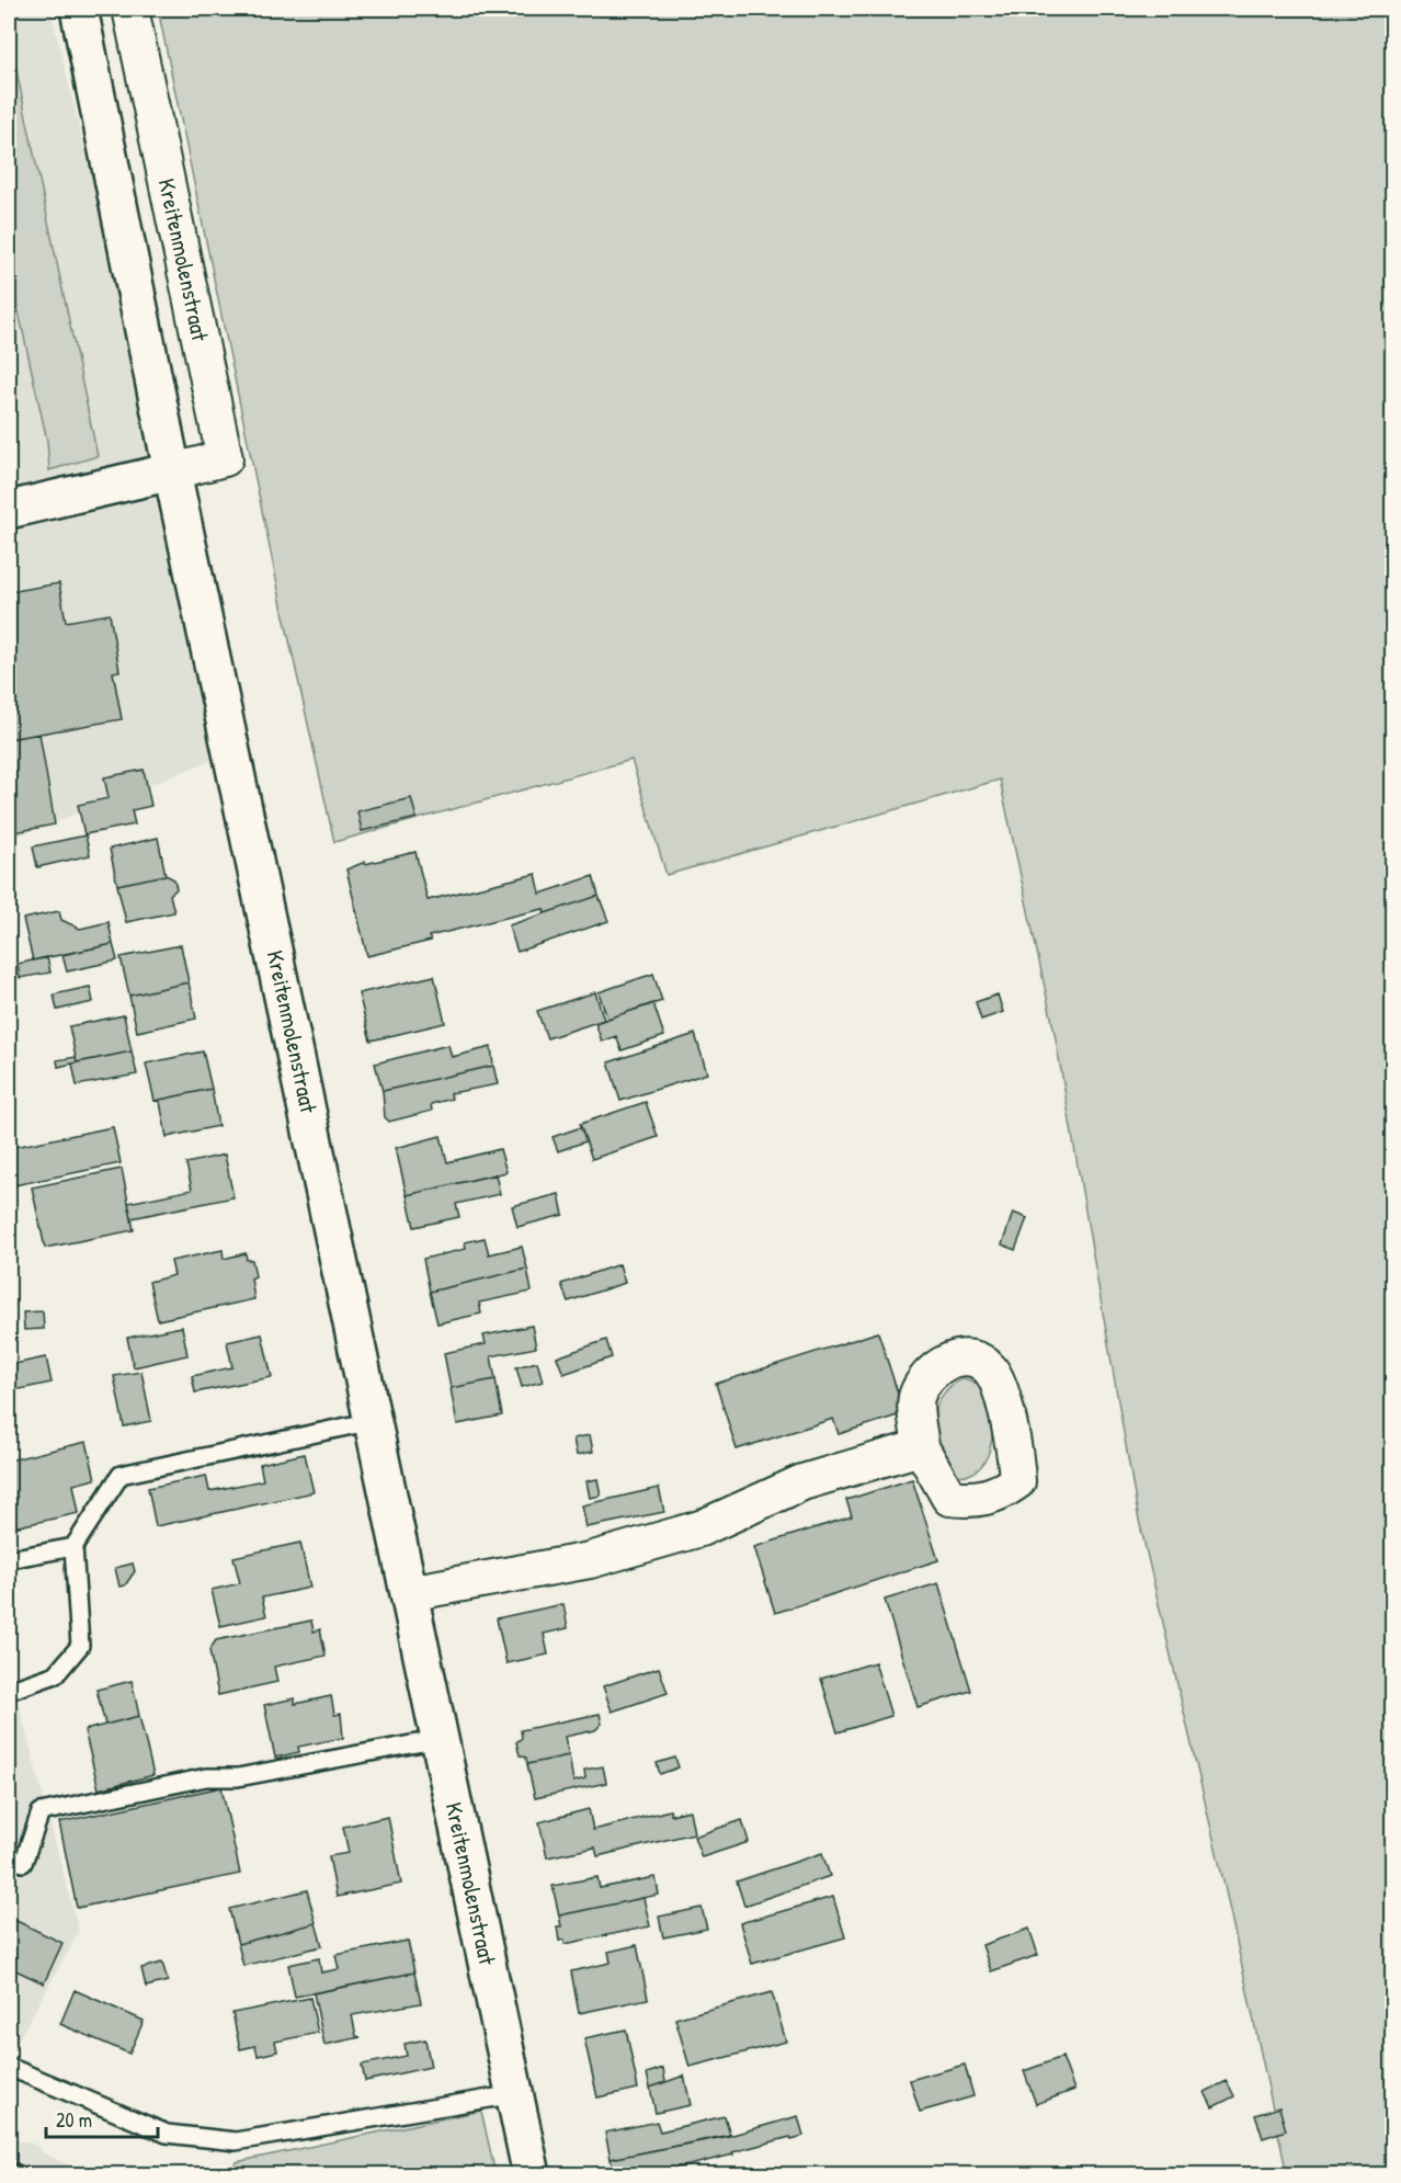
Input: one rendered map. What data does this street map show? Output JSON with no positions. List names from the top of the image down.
{
  "streets": {
    "street": ["Kreitenmolenstraat"]
  },
  "scale_bar": "20 m"
}
